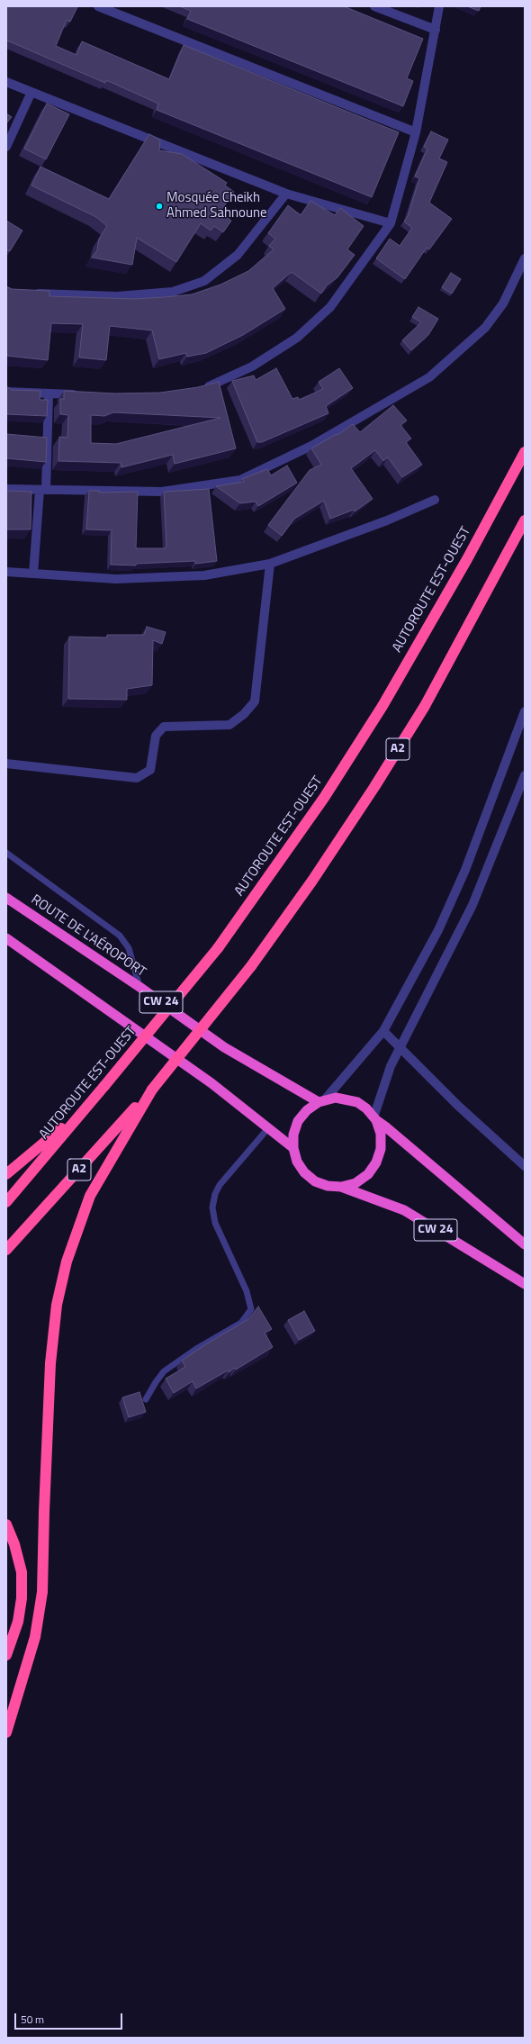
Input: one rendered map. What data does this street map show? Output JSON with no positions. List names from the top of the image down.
{
  "streets": {
    "highway": [
      "AUTOROUTE EST-OUEST",
      "A2",
      "ROUTE DE L'AÉROPORT",
      "CW 24"
    ]
  },
  "crossings": [
    ["ROUTE DE L'AÉROPORT", "CW 24"]
  ],
  "places": ["Mosquée Cheikh Ahmed Sahnoune"],
  "scale_bar": "50 m"
}
